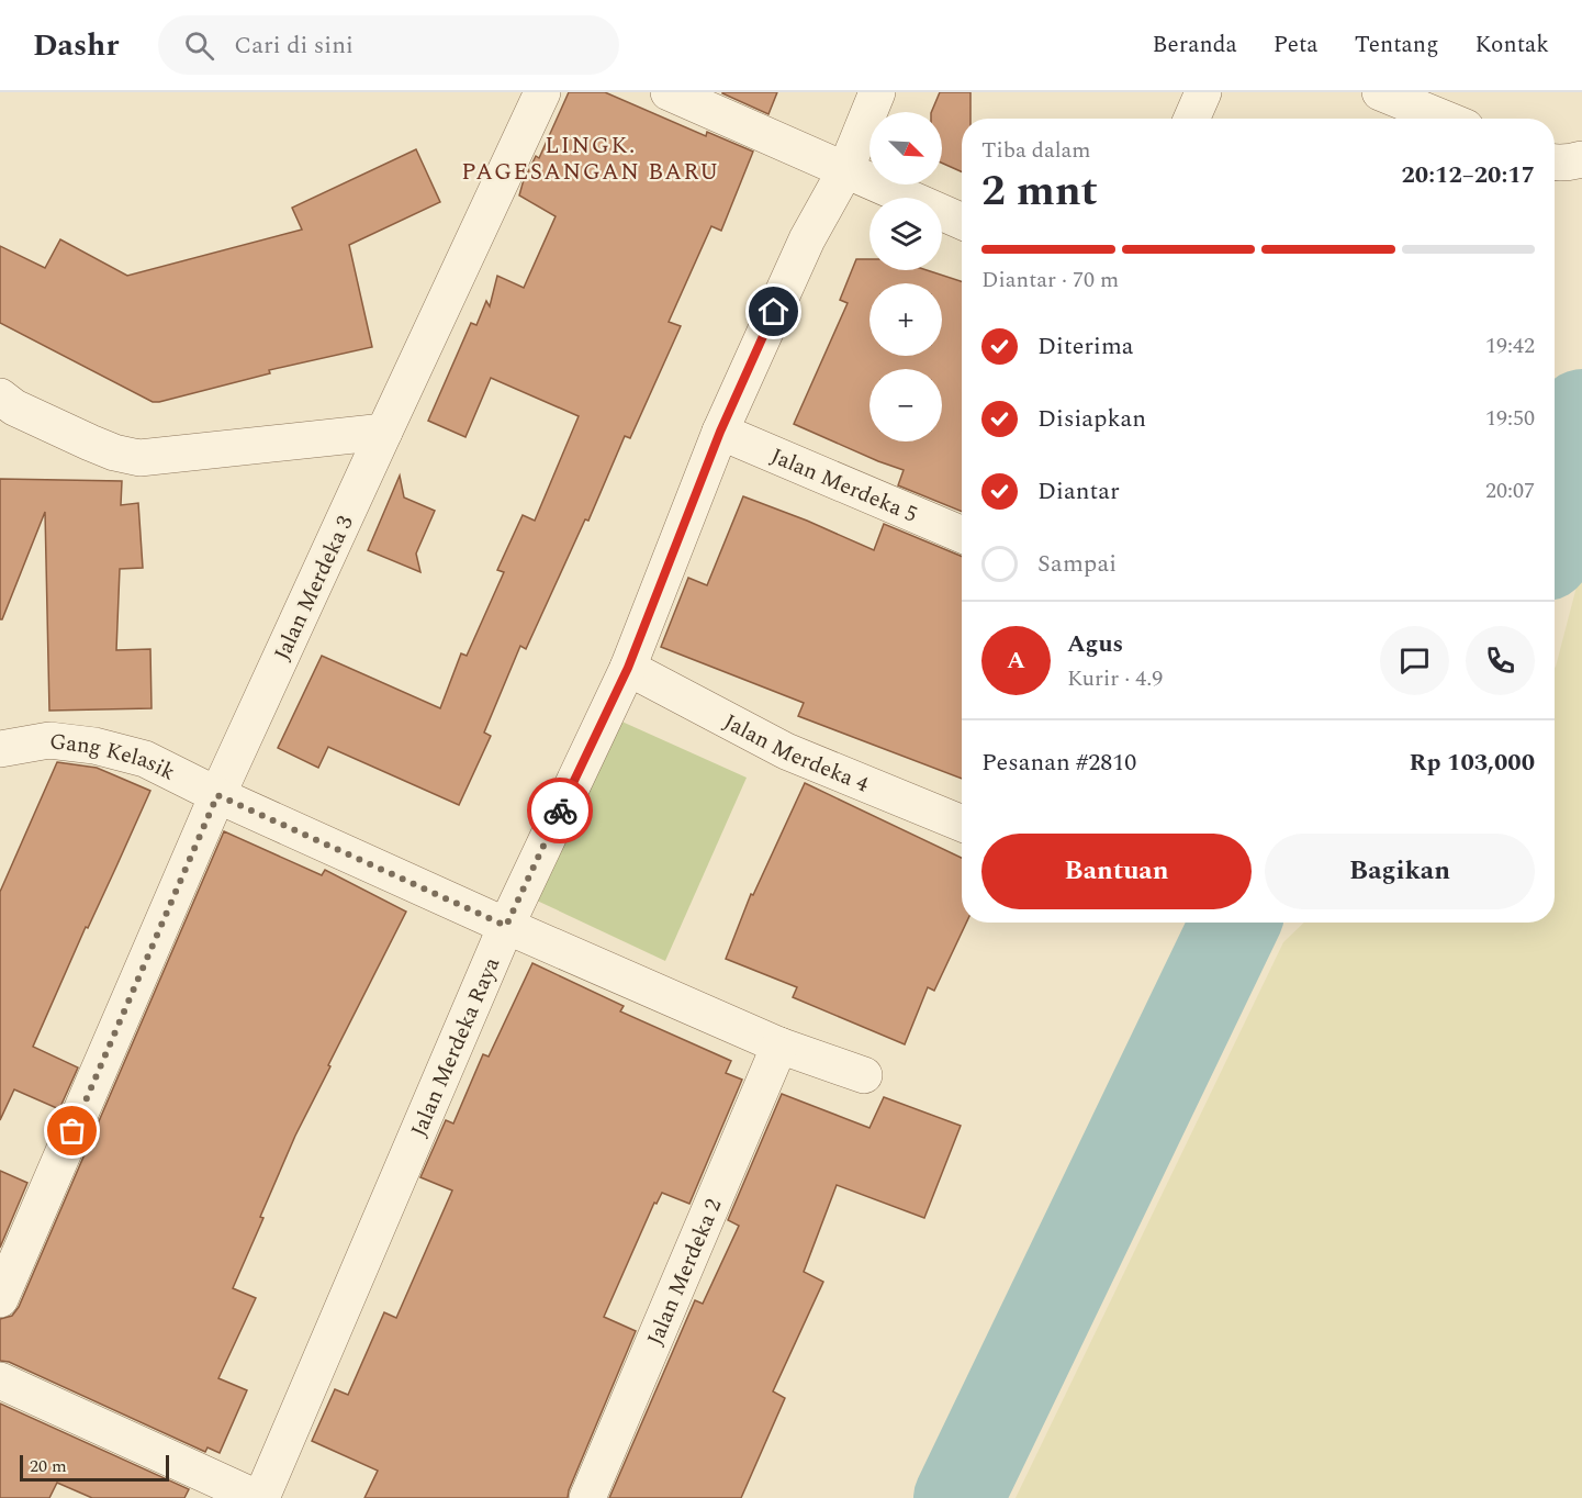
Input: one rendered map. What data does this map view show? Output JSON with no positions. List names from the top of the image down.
{
  "streets": {
    "street": [
      "Jalan Merdeka 5",
      "Jalan Merdeka 3",
      "Jalan Merdeka 4",
      "Gang Kelasik",
      "Jalan Merdeka Raya",
      "Jalan Merdeka 2"
    ]
  },
  "crossings": [
    ["Jalan Merdeka 5", "Jalan Merdeka Raya"],
    ["Jalan Merdeka 3", "Gang Kelasik"],
    ["Jalan Merdeka 4", "Jalan Merdeka Raya"]
  ],
  "districts": ["LINGK. PAGESANGAN BARU"],
  "scale_bar": "20 m",
  "north": "bottom right",
  "page": {
    "header": "Dashr",
    "search": "Cari di sini",
    "nav": [
      "Beranda",
      "Peta",
      "Tentang",
      "Kontak"
    ],
    "map_buttons": ["+", "−"],
    "heading": ["2 mnt", "Tiba dalam", "20:12–20:17"],
    "panel": [
      "Agus",
      "Kurir · 4.9",
      "Pesanan #2810",
      "Rp 103,000"
    ],
    "bar": "Diantar · 70 m",
    "list": [
      ["Diterima", "19:42"],
      ["Disiapkan", "19:50"],
      ["Diantar", "20:07"],
      "Sampai"
    ],
    "round": "A",
    "buttons": ["Bantuan", "Bagikan"],
    "scale": "20 m"
  }
}
